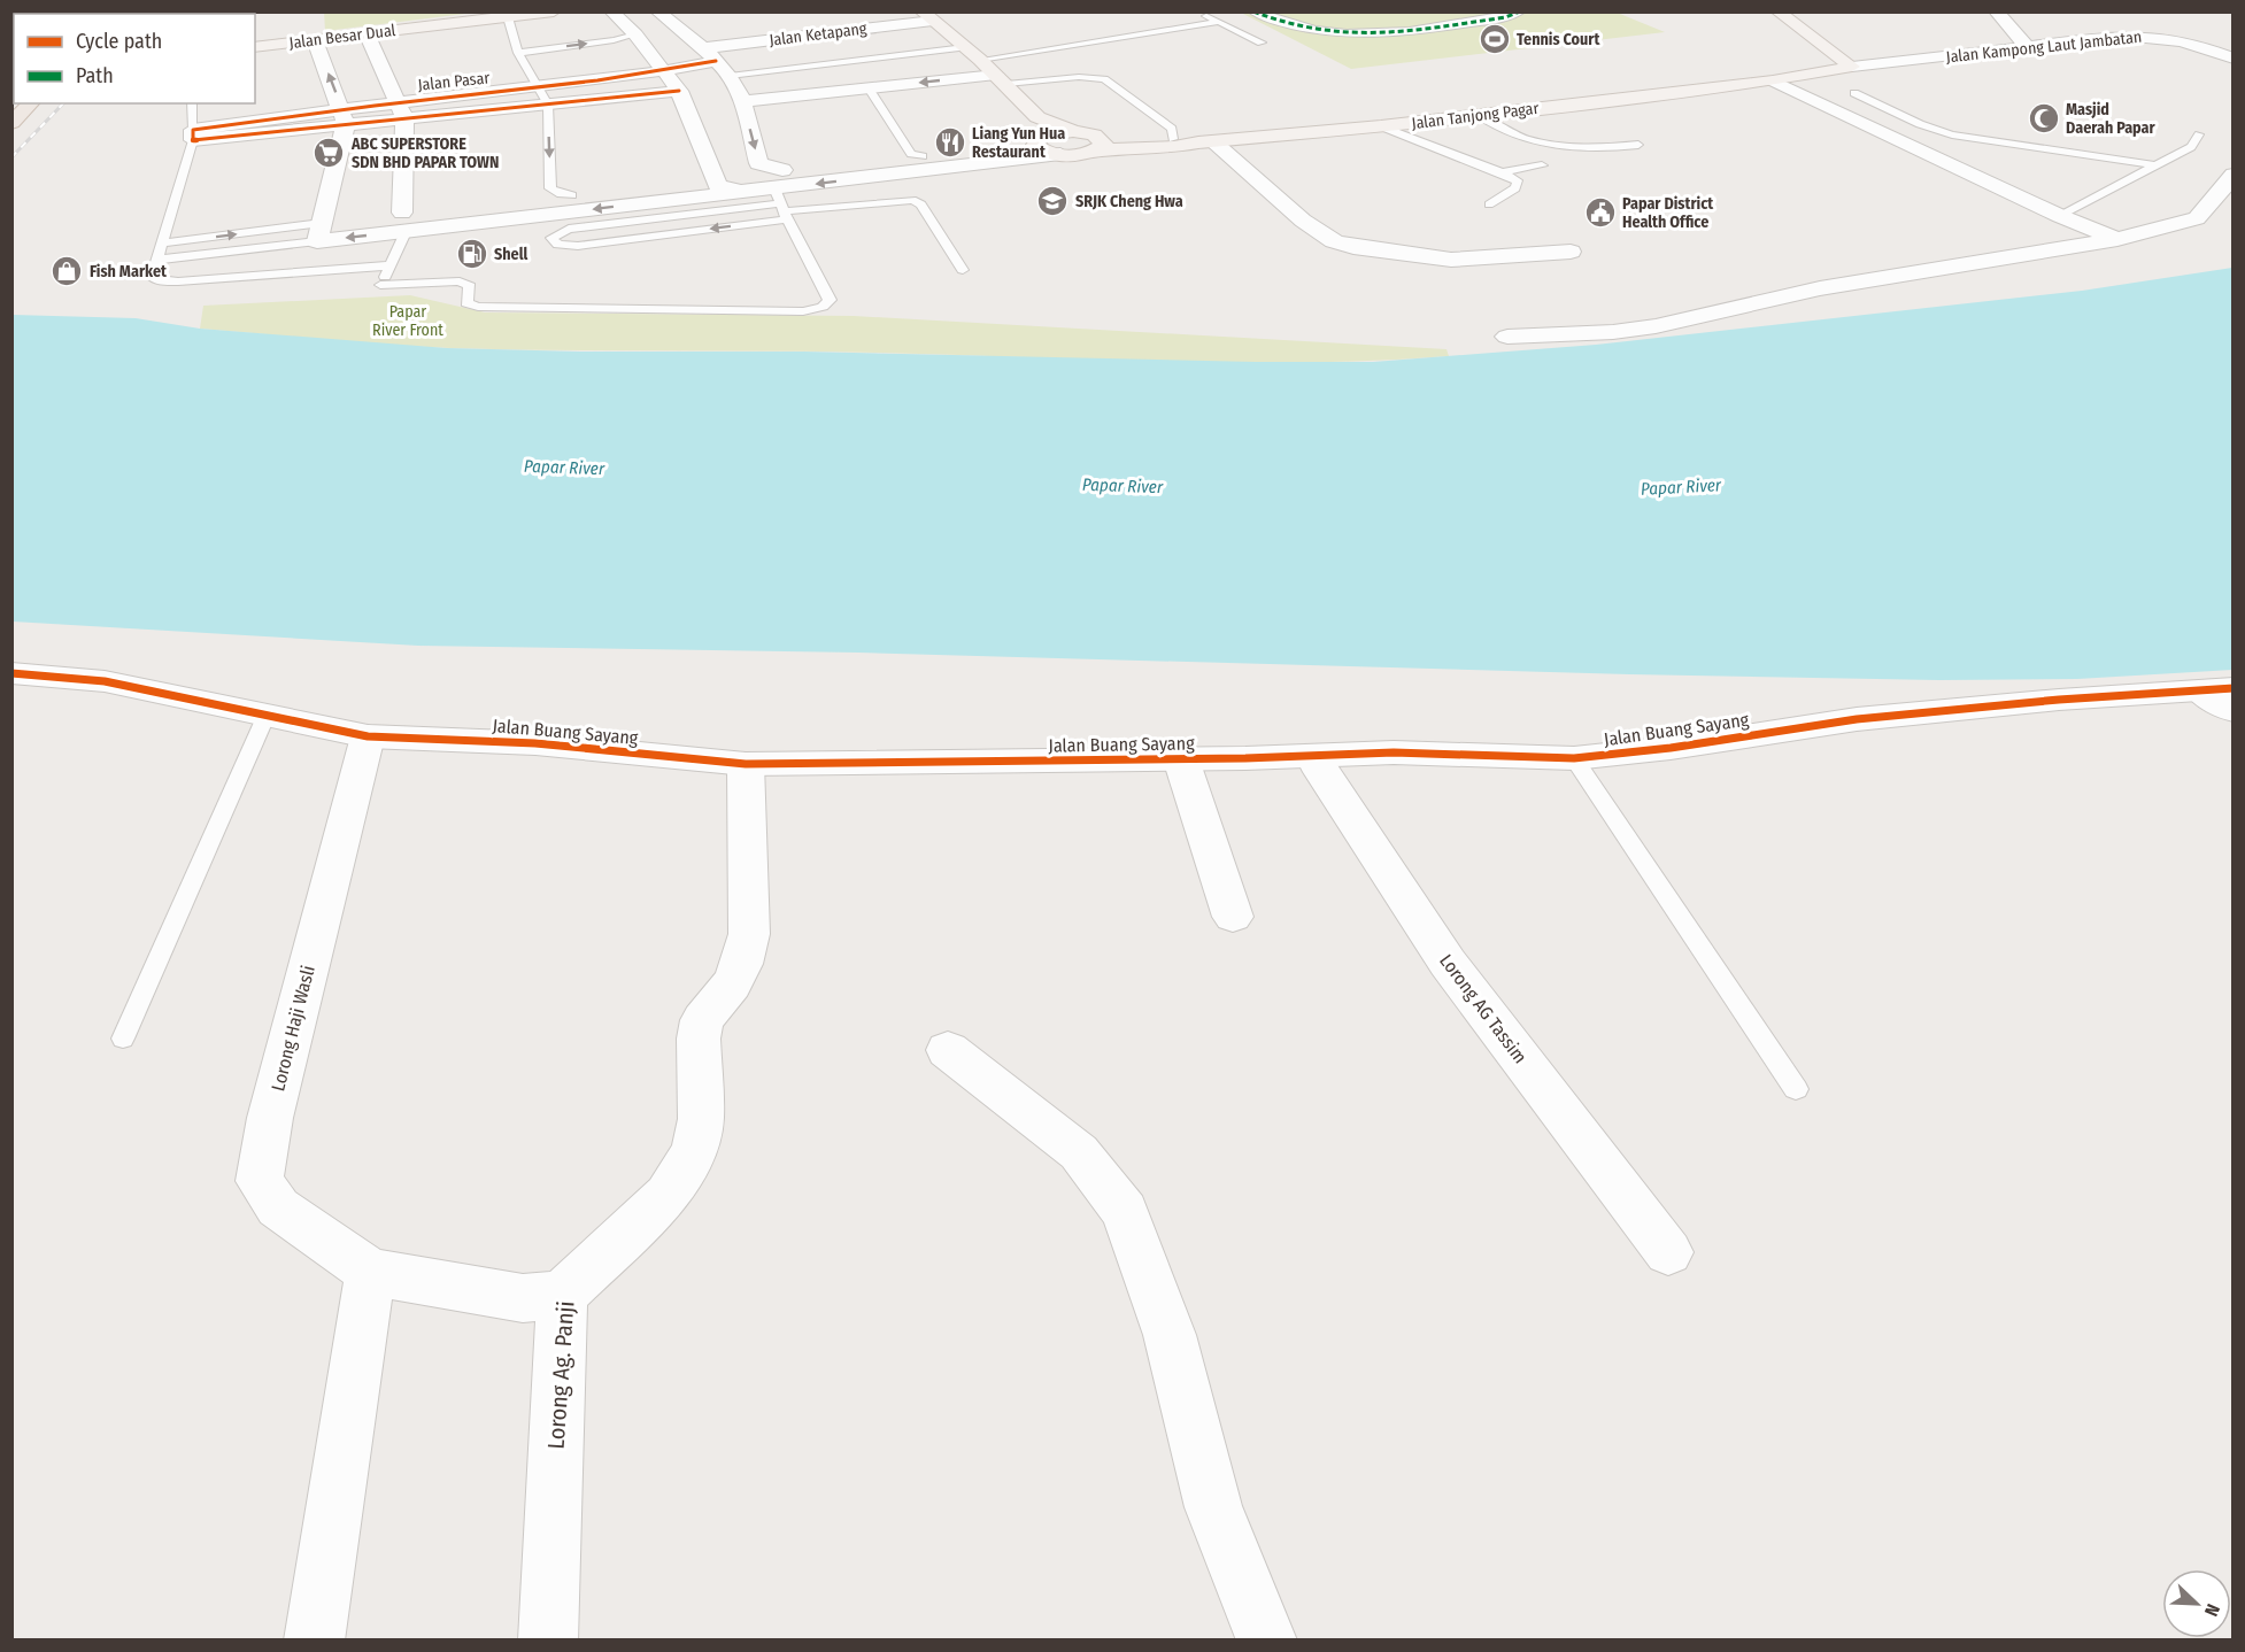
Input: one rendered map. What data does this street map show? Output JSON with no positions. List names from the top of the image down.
{
  "streets": {
    "main road": ["Jalan Besar Dual", "Jalan Tanjong Pagar"],
    "street": [
      "Jalan Ketapang",
      "Jalan Kampong Laut Jambatan",
      "Jalan Pasar",
      "Jalan Buang Sayang",
      "Lorong AG Tassim",
      "Lorong Haji Wasli",
      "Lorong Ag. Panji"
    ]
  },
  "crossings": [
    ["Jalan Ketapang", "Jalan Pasar"],
    ["Jalan Kampong Laut Jambatan", "Jalan Tanjong Pagar"],
    ["Jalan Buang Sayang", "Lorong AG Tassim"],
    ["Jalan Buang Sayang", "Lorong Haji Wasli"],
    ["Jalan Buang Sayang", "Lorong Ag. Panji"]
  ],
  "water": ["Papar River"],
  "parks": ["Papar River Front"],
  "places": {
    "sports": ["Tennis Court"],
    "mosque": ["Masjid Daerah Papar"],
    "restaurant": ["Liang Yun Hua Restaurant"],
    "supermarket": ["ABC SUPERSTORE SDN BHD PAPAR TOWN"],
    "school or university": ["SRJK Cheng Hwa"],
    "public building": ["Papar District Health Office"],
    "fuel station": ["Shell"],
    "shop": ["Fish Market"]
  },
  "legend": ["Cycle path", "Path"],
  "north": "bottom right"
}
